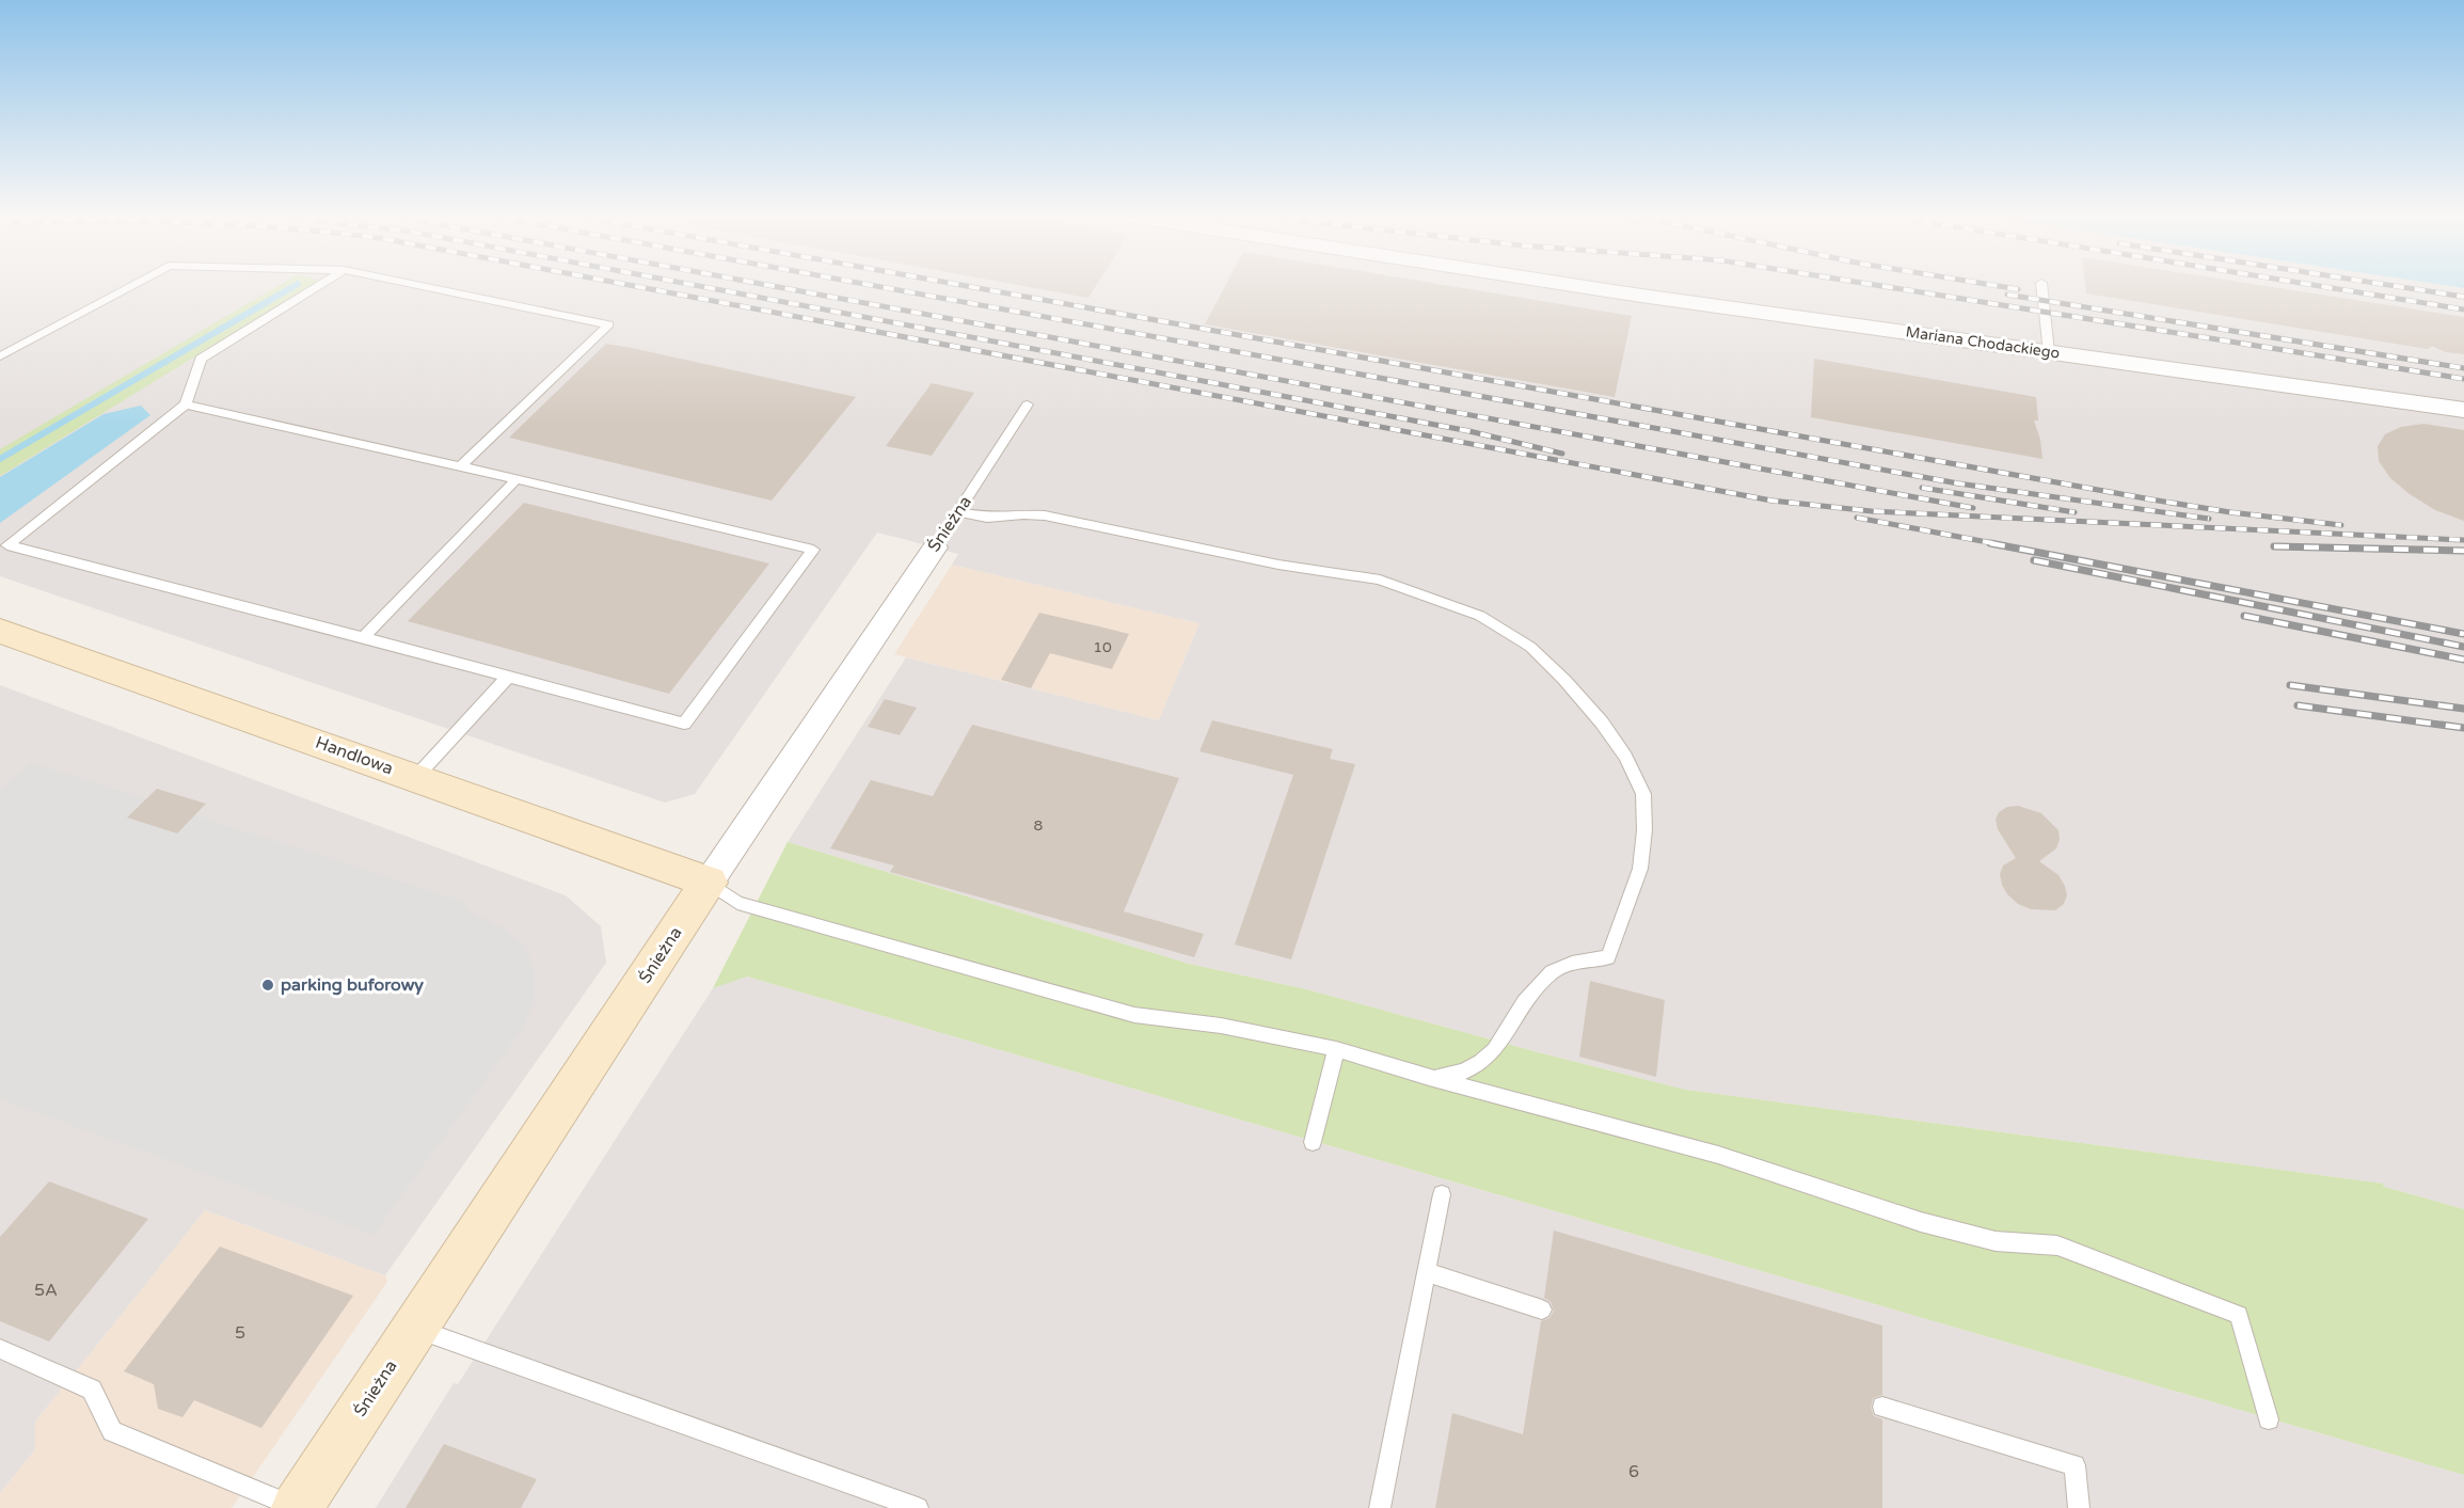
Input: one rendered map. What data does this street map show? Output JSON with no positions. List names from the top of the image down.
{
  "streets": {
    "street": ["Mariana Chodackiego", "Śnieżna", "Handlowa"]
  },
  "crossings": [
    ["Śnieżna", "Handlowa"]
  ],
  "places": ["parking buforowy"],
  "house_numbers": [
    "10",
    "8",
    "5A",
    "5",
    "6"
  ]
}
